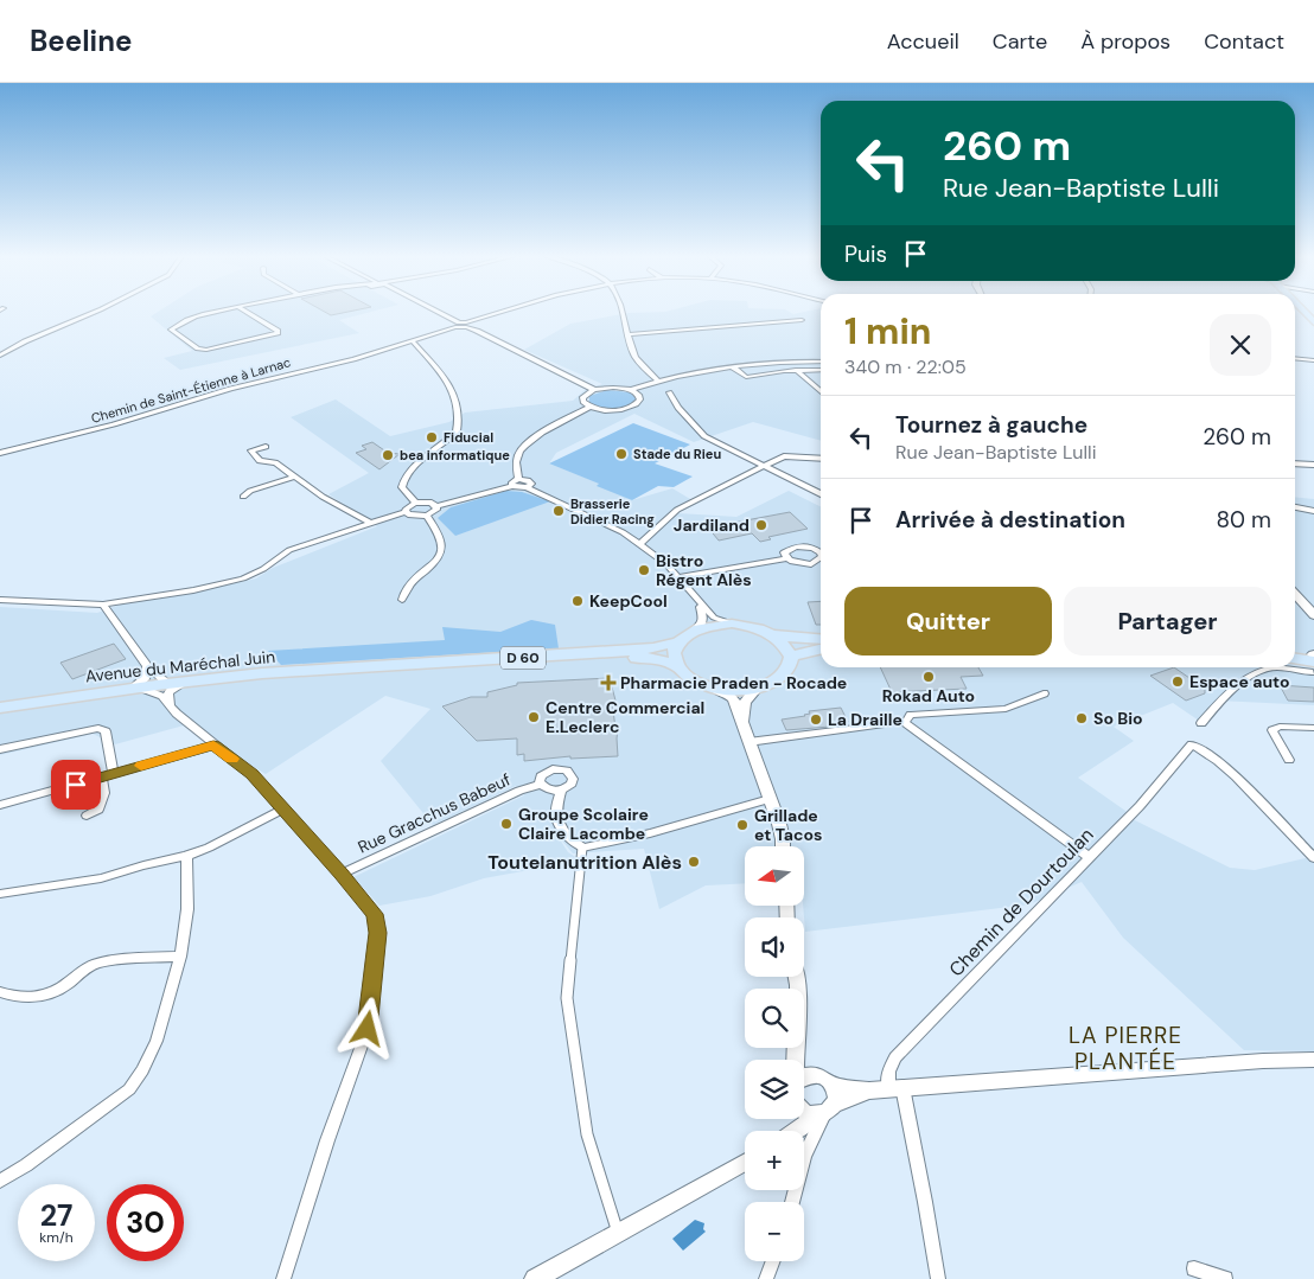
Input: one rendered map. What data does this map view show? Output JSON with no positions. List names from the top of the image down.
{
  "streets": {
    "main road": ["D 60", "Avenue du Maréchal Juin"],
    "street": ["Chemin de Saint-Étienne à Larnac", "Rue Gracchus Babeuf", "Chemin de Dourtoulan"]
  },
  "districts": ["LA PIERRE PLANTÉE"],
  "places": {
    "other": [
      "Fiducial",
      "Stade du Rieu",
      "bea informatique",
      "Brasserie Didier Racing",
      "Jardiland",
      "Bistro Régent Alès",
      "KeepCool",
      "Rokad Auto",
      "Espace auto",
      "Centre Commercial E.Leclerc",
      "So Bio",
      "La Draille",
      "Groupe Scolaire Claire Lacombe",
      "Grillade et Tacos",
      "Toutelanutrition Alès"
    ],
    "health": ["Pharmacie Praden - Rocade"]
  },
  "north": "left",
  "page": {
    "header": "Beeline",
    "nav": [
      "Accueil",
      "Carte",
      "À propos",
      "Contact"
    ],
    "turn": ["260 m", "Rue Jean-Baptiste Lulli"],
    "then": "Puis",
    "heading": ["1 min", "340 m · 22:05"],
    "list": [
      {
        "name": "Tournez à gauche",
        "note": "Rue Jean-Baptiste Lulli",
        "value": "260 m"
      },
      {
        "name": "Arrivée à destination",
        "value": "80 m"
      }
    ],
    "buttons": ["Quitter", "Partager"],
    "map_buttons": ["+", "−"],
    "speed": "27 km/h",
    "limit": "30"
  }
}
